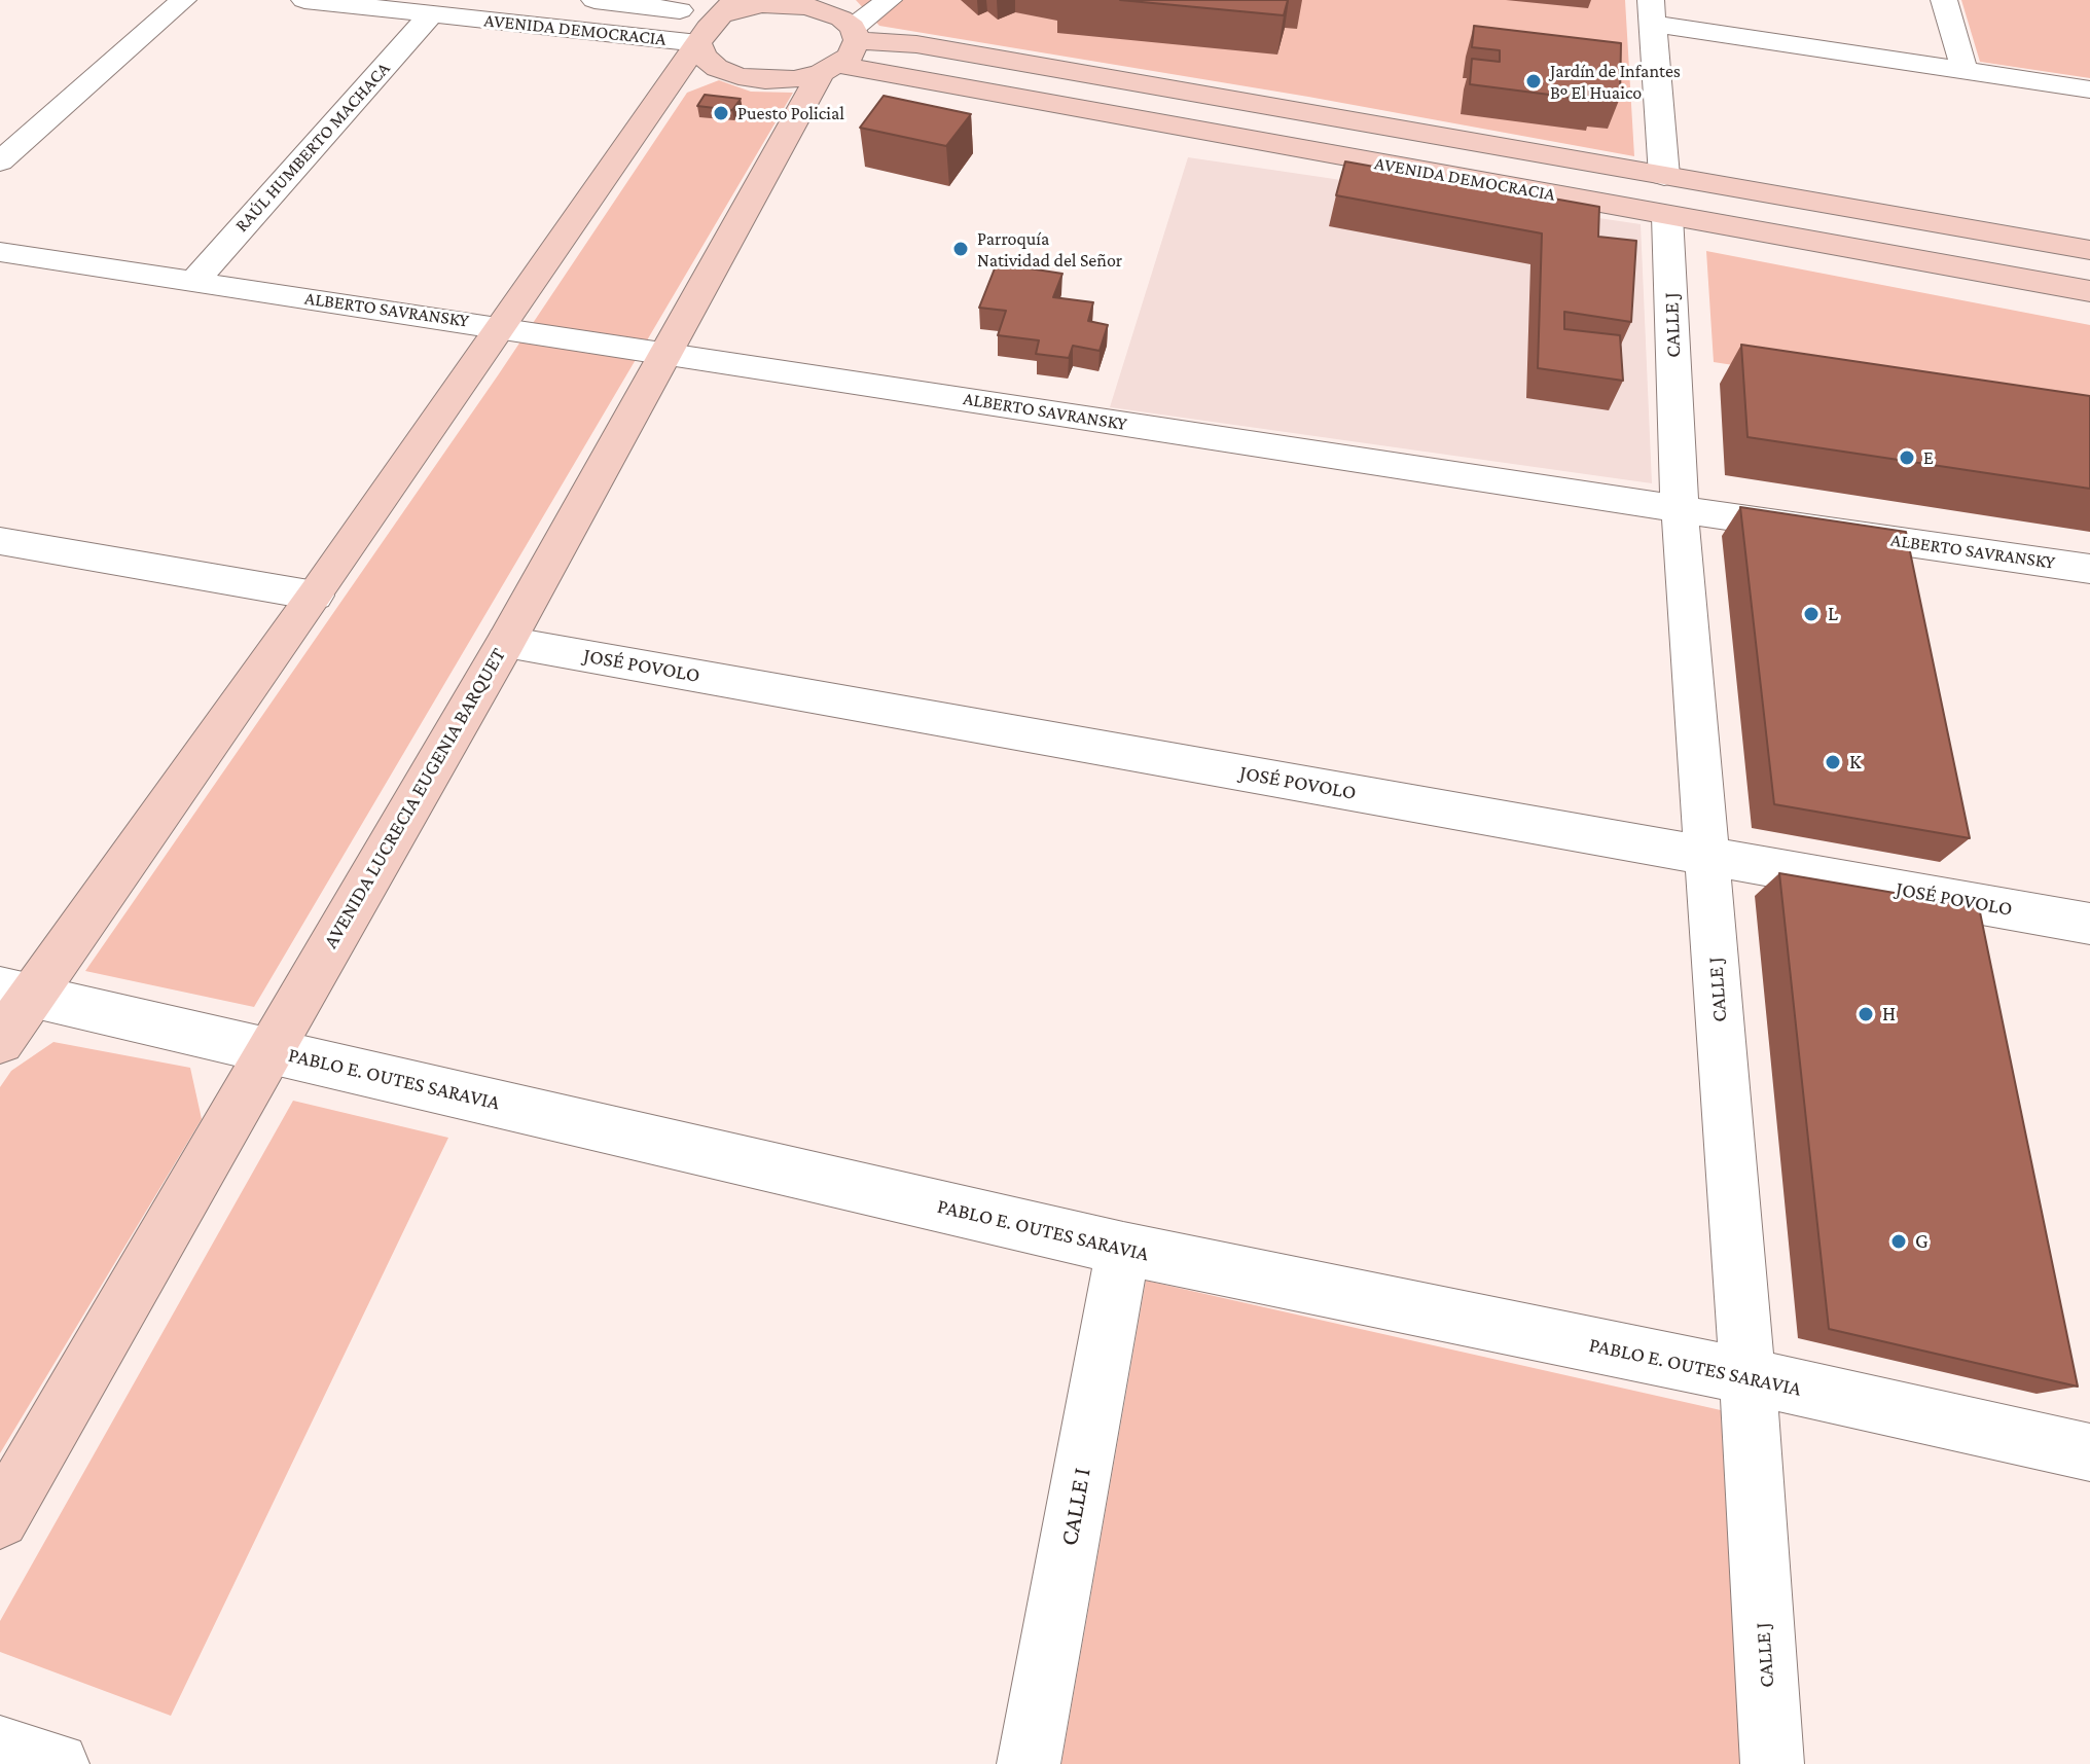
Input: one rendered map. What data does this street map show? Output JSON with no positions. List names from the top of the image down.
{
  "streets": {
    "street": [
      "AVENIDA DEMOCRACIA",
      "RAÚL HUMBERTO MACHACA",
      "ALBERTO SAVRANSKY",
      "CALLE J",
      "JOSÉ POVOLO",
      "AVENIDA LUCRECIA EUGENIA BARQUET",
      "PABLO E. OUTES SARAVIA",
      "CALLE I"
    ]
  },
  "crossings": [
    ["AVENIDA DEMOCRACIA", "RAÚL HUMBERTO MACHACA"],
    ["AVENIDA DEMOCRACIA", "CALLE J"],
    ["AVENIDA DEMOCRACIA", "AVENIDA LUCRECIA EUGENIA BARQUET"],
    ["RAÚL HUMBERTO MACHACA", "ALBERTO SAVRANSKY"],
    ["ALBERTO SAVRANSKY", "CALLE J"],
    ["ALBERTO SAVRANSKY", "AVENIDA LUCRECIA EUGENIA BARQUET"],
    ["CALLE J", "JOSÉ POVOLO"],
    ["CALLE J", "PABLO E. OUTES SARAVIA"],
    ["JOSÉ POVOLO", "AVENIDA LUCRECIA EUGENIA BARQUET"],
    ["AVENIDA LUCRECIA EUGENIA BARQUET", "PABLO E. OUTES SARAVIA"],
    ["PABLO E. OUTES SARAVIA", "CALLE I"]
  ],
  "places": [
    "Jardín de Infantes Bº El Huaico",
    "Puesto Policial",
    "Parroquía Natividad del Señor",
    "E",
    "L",
    "K",
    "H",
    "G"
  ]
}
